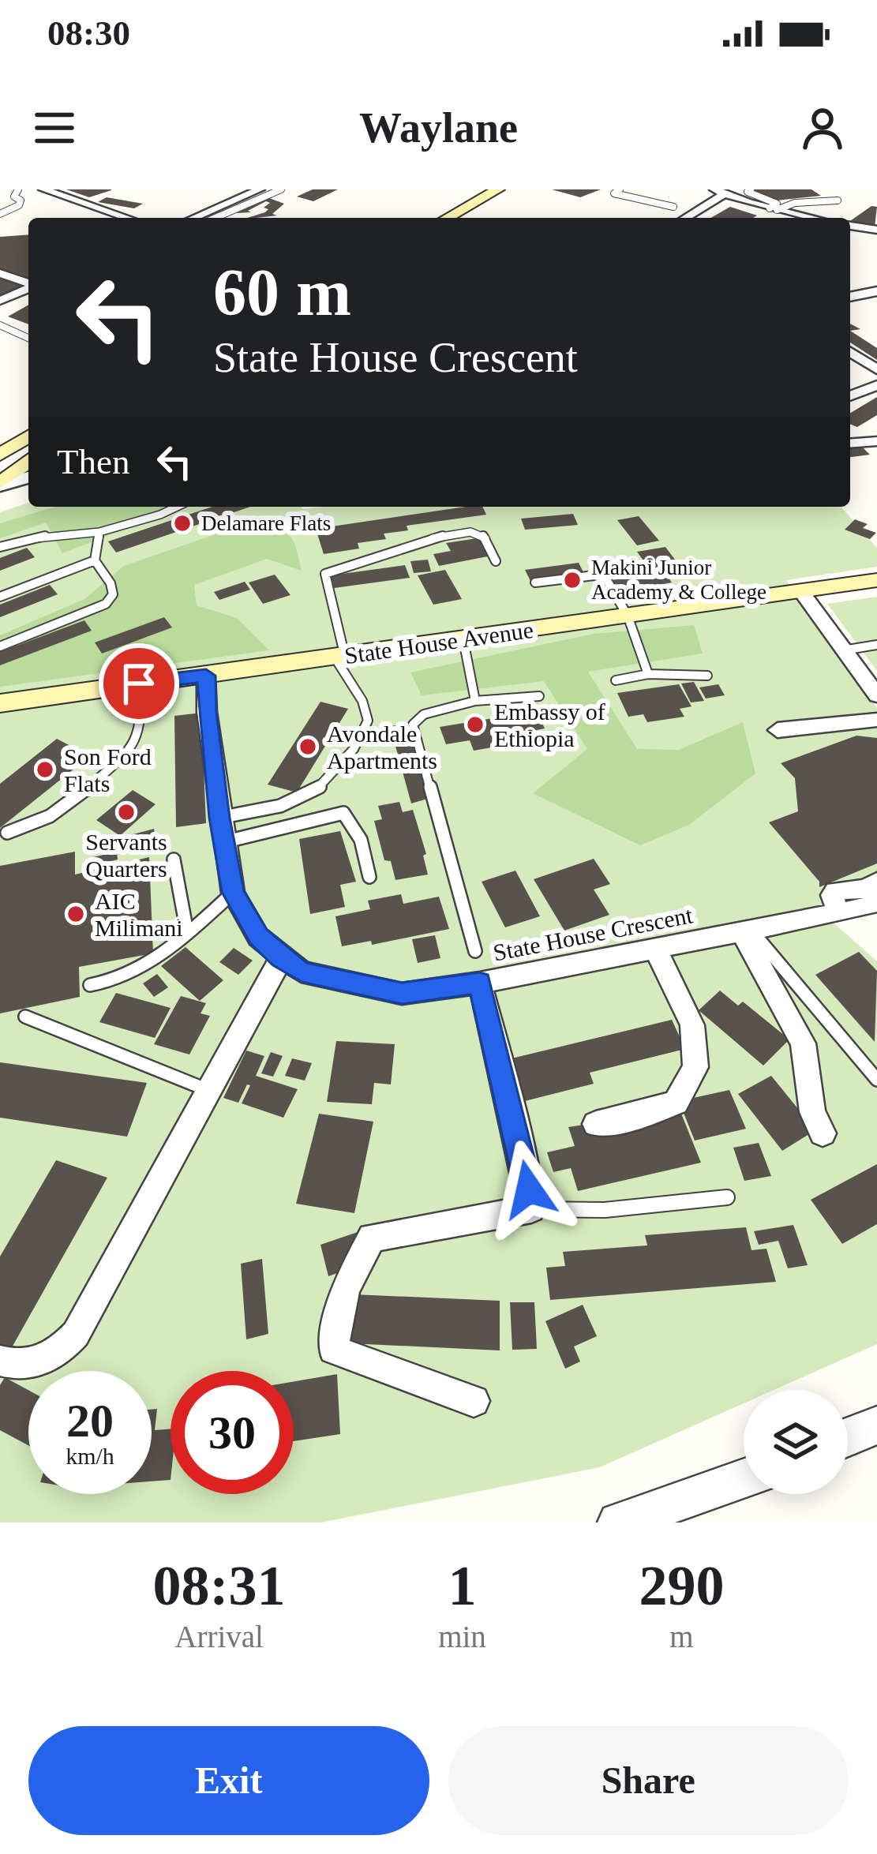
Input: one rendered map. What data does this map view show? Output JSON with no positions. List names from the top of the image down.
{
  "streets": {
    "main road": ["State House Avenue"],
    "street": ["State House Crescent"]
  },
  "crossings": [
    ["State House Avenue", "State House Crescent"]
  ],
  "places": [
    "Delamare Flats",
    "Makini Junior Academy & College",
    "Embassy of Ethiopia",
    "Avondale Apartments",
    "Son Ford Flats",
    "Servants Quarters",
    "AIC Milimani"
  ],
  "page": {
    "status": "08:30",
    "header": "Waylane",
    "turn": ["60 m", "State House Crescent"],
    "then": "Then",
    "speed": "20 km/h",
    "limit": "30",
    "eta": [
      "08:31",
      "Arrival",
      "1",
      "min",
      "290",
      "m"
    ],
    "buttons": ["Exit", "Share"]
  }
}
